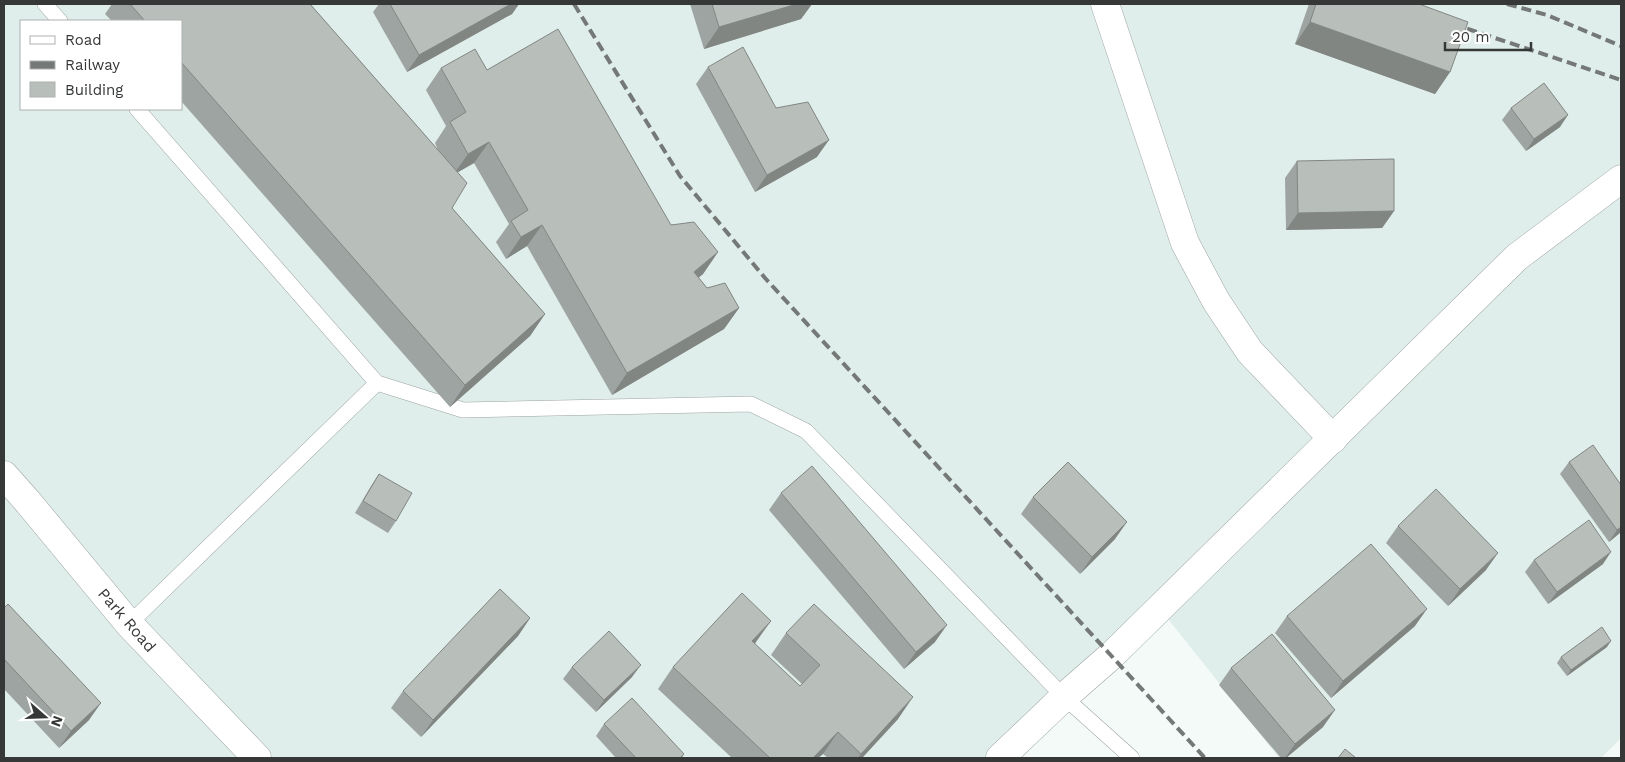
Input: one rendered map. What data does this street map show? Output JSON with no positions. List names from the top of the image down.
{
  "streets": {
    "main road": ["Park Road"]
  },
  "legend": ["Road", "Railway", "Building"],
  "scale_bar": "20 m",
  "north": "right"
}
